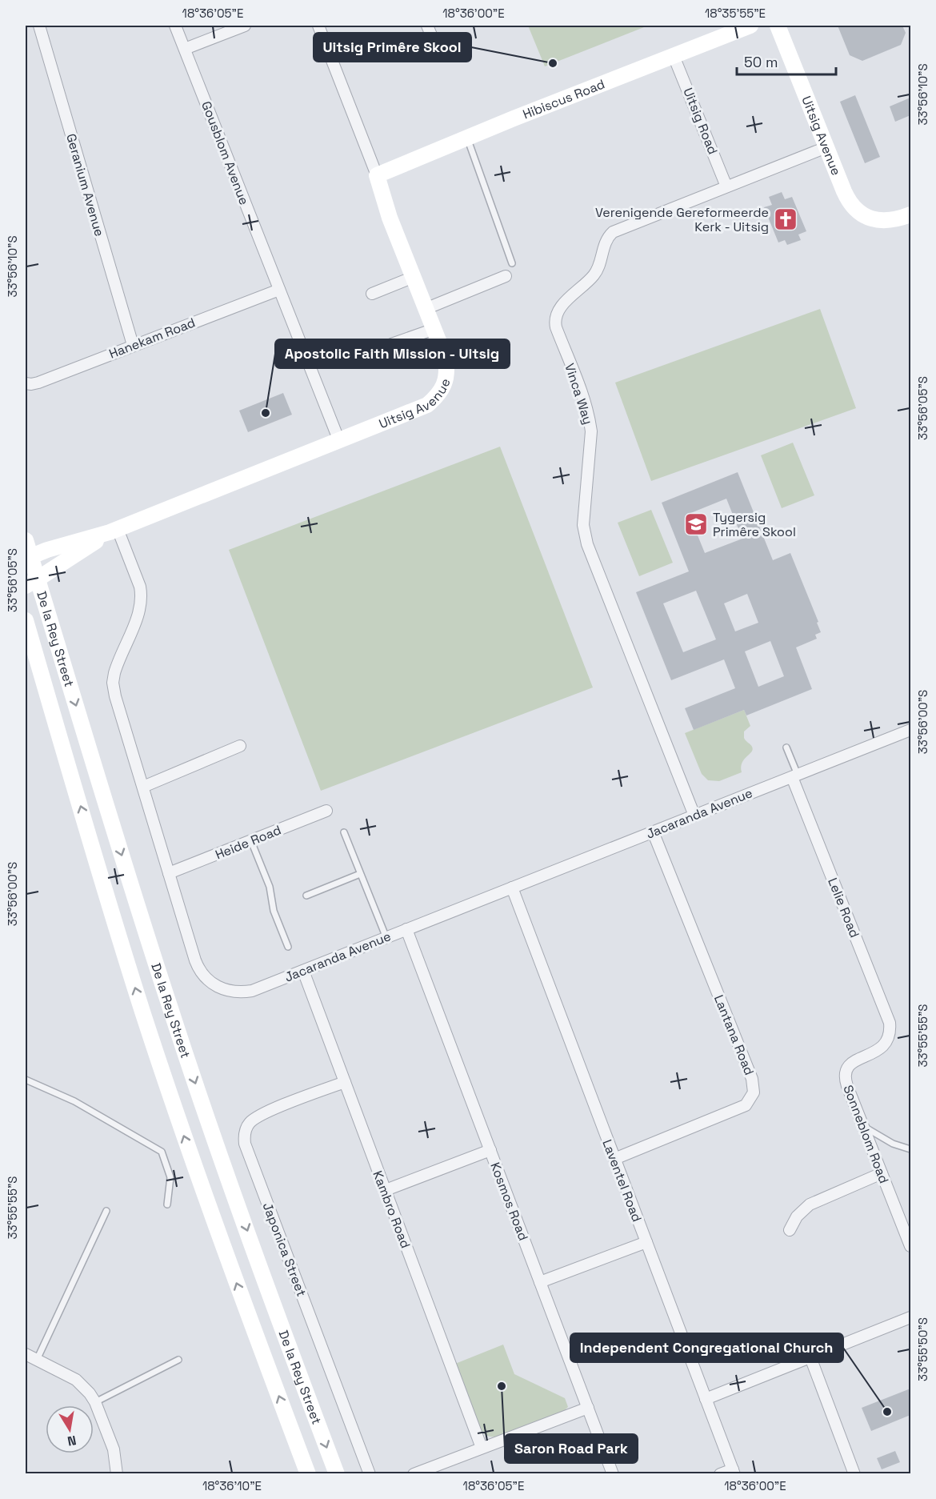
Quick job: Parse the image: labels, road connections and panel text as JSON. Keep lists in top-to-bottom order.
{
  "streets": {
    "main road": ["Hibiscus Road", "Uitsig Avenue", "De la Rey Street"],
    "street": [
      "Uitsig Road",
      "Gousblom Avenue",
      "Geranium Avenue",
      "Hanekam Road",
      "Vinca Way",
      "Jacaranda Avenue",
      "Heide Road",
      "Lelie Road",
      "Lantana Road",
      "Sonneblom Road",
      "Laventel Road",
      "Kosmos Road",
      "Kambro Road",
      "Japonica Street"
    ]
  },
  "crossings": [
    ["Hibiscus Road", "Uitsig Road"],
    ["Hibiscus Road", "Uitsig Avenue"],
    ["Uitsig Road", "Vinca Way"],
    ["Uitsig Avenue", "Gousblom Avenue"],
    ["Uitsig Avenue", "Vinca Way"],
    ["Uitsig Avenue", "De la Rey Street"],
    ["Uitsig Avenue", "Jacaranda Avenue"],
    ["Gousblom Avenue", "Hanekam Road"],
    ["Geranium Avenue", "Hanekam Road"],
    ["Vinca Way", "Jacaranda Avenue"],
    ["Jacaranda Avenue", "Heide Road"],
    ["Jacaranda Avenue", "Lelie Road"],
    ["Jacaranda Avenue", "Lantana Road"],
    ["Jacaranda Avenue", "Laventel Road"],
    ["Jacaranda Avenue", "Kosmos Road"],
    ["Jacaranda Avenue", "Kambro Road"],
    ["Lelie Road", "Sonneblom Road"],
    ["Lantana Road", "Laventel Road"],
    ["Kambro Road", "Japonica Street"]
  ],
  "places": {
    "other": [
      "Uitsig Primêre Skool",
      "Apostolic Faith Mission - Uitsig",
      "Saron Road Park",
      "Independent Congregational Church"
    ],
    "church": ["Verenigende Gereformeerde Kerk - Uitsig"],
    "school or university": ["Tygersig Primêre Skool"]
  },
  "scale_bar": "50 m",
  "north": "bottom",
  "coordinates": [
    "18°36'05\"E",
    "18°36'00\"E",
    "18°35'55\"E",
    "33°56'10\"S",
    "33°56'05\"S",
    "33°56'00\"S",
    "33°55'55\"S",
    "33°55'50\"S",
    "18°36'10\"E"
  ]
}
